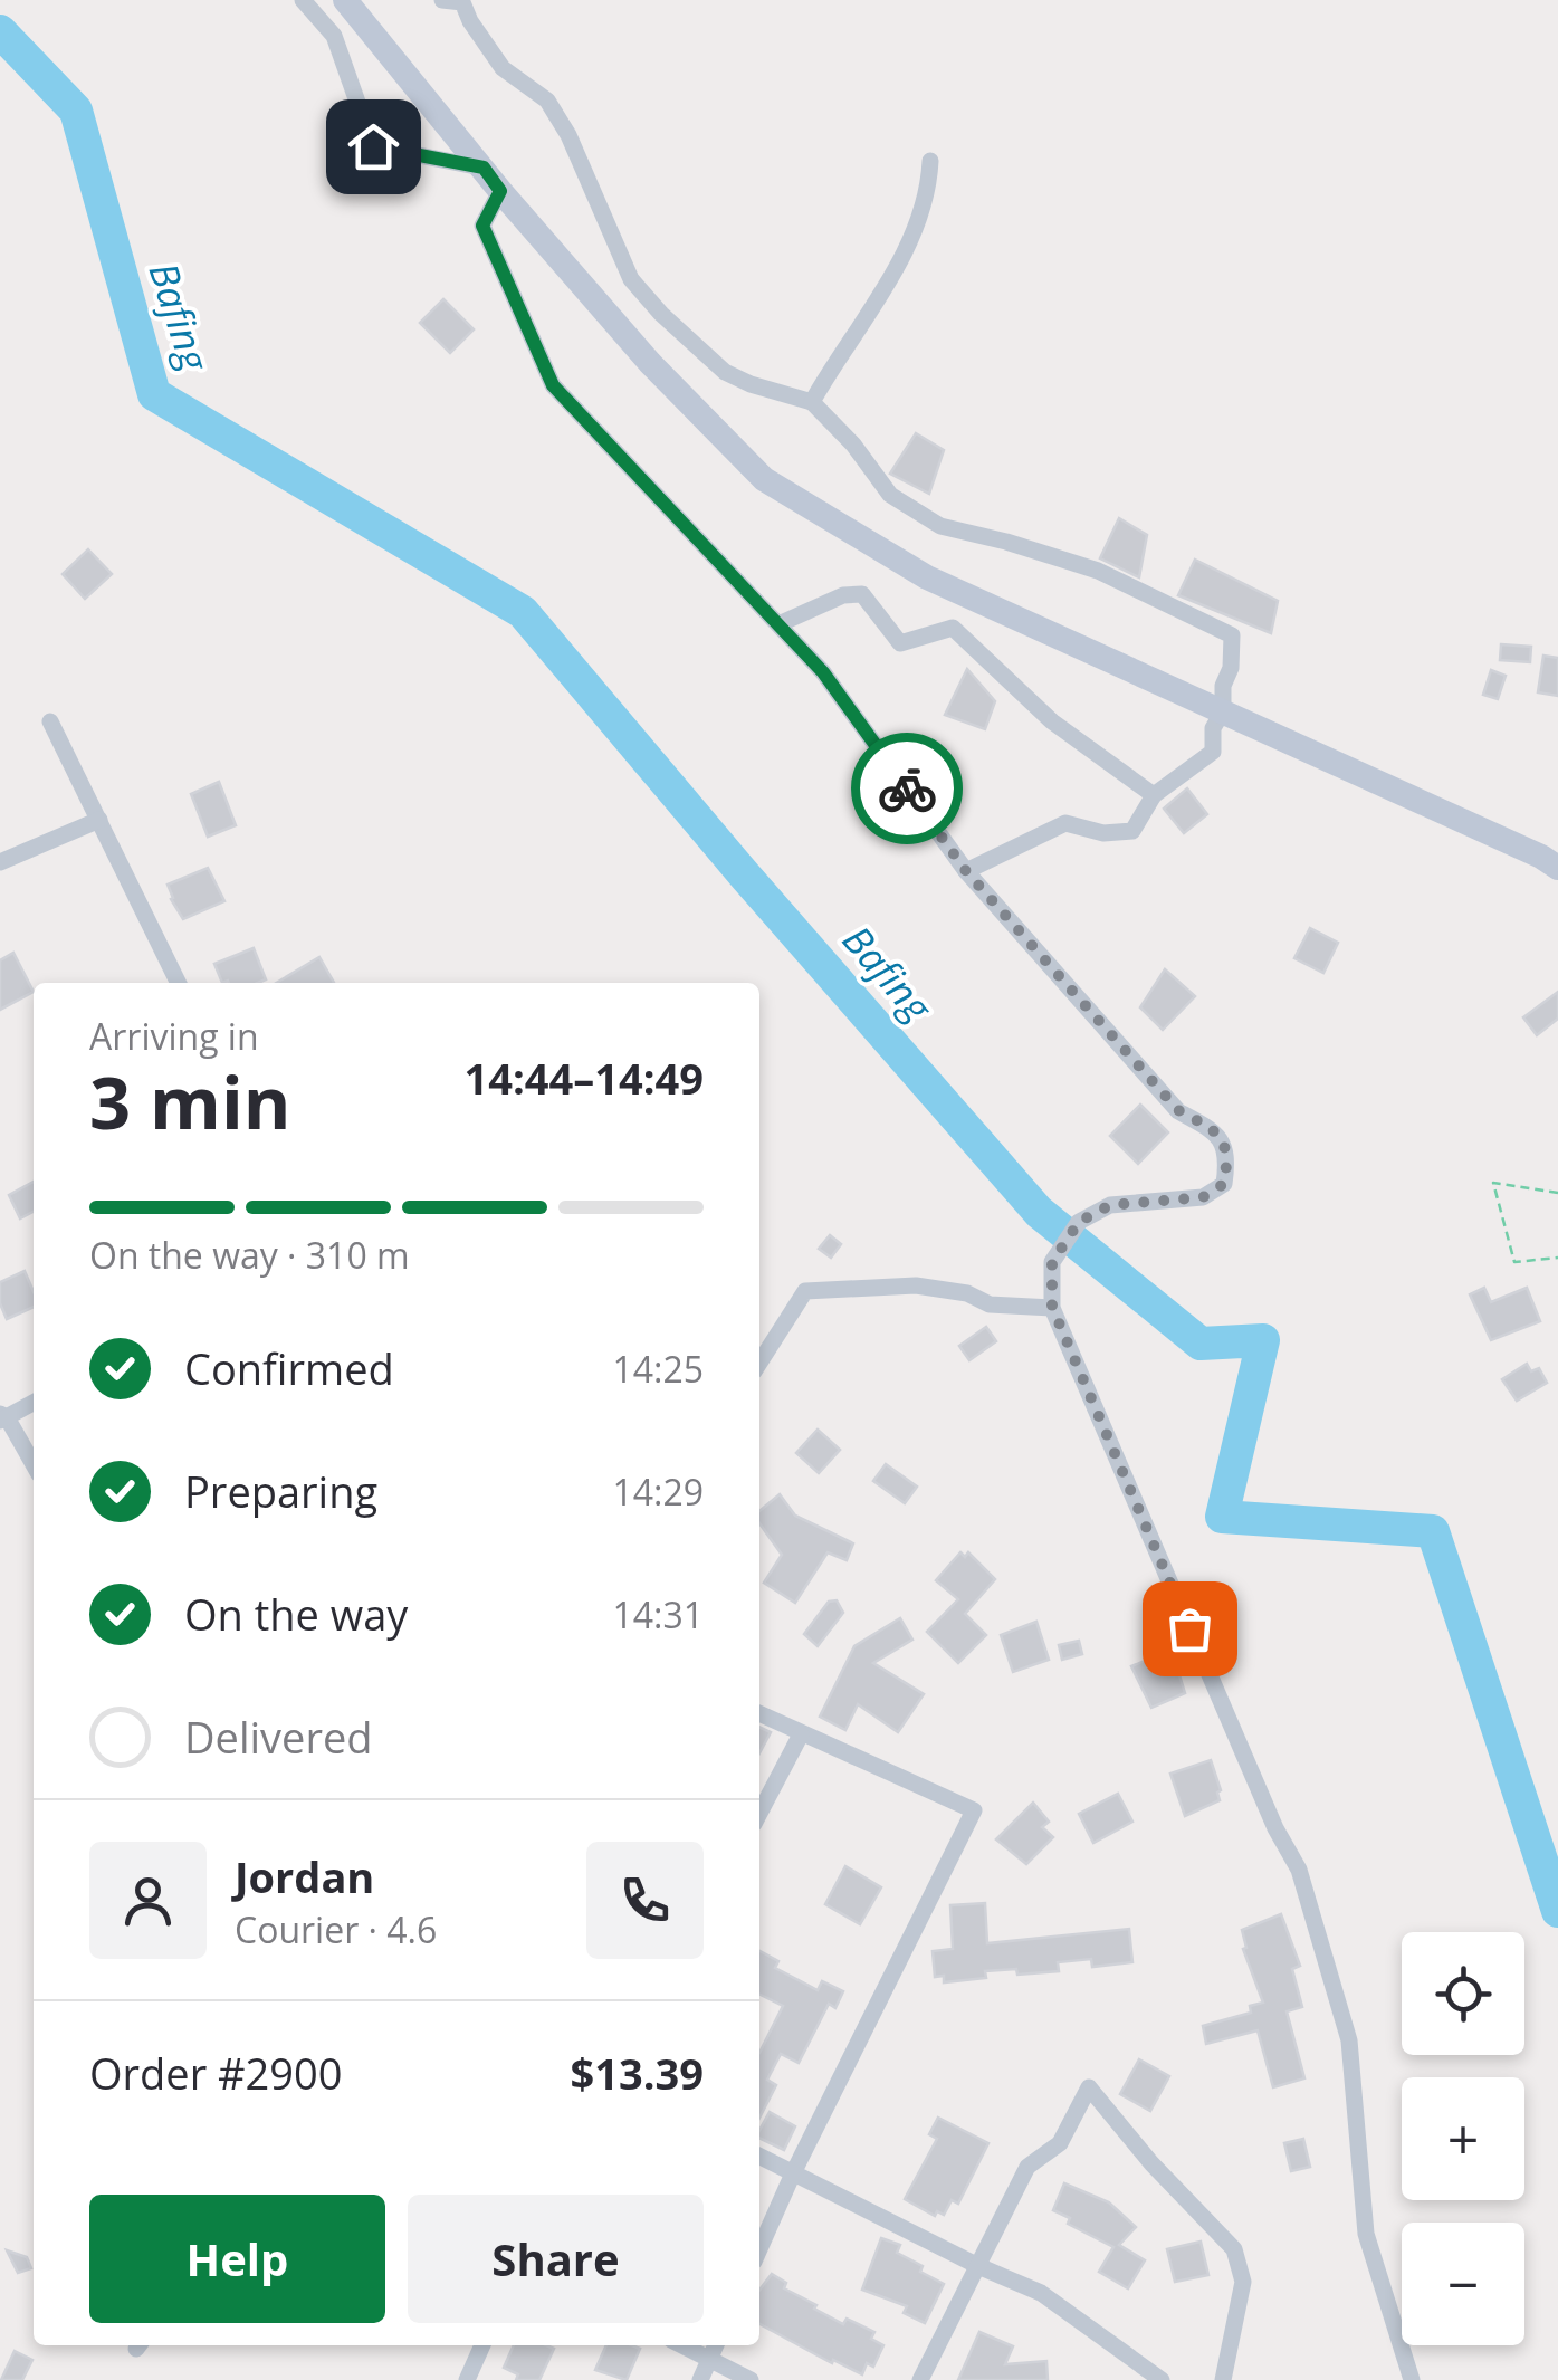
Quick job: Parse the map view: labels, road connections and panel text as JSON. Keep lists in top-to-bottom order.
{
  "water": ["Bafing"],
  "page": {
    "heading": ["3 min", "Arriving in", "14:44–14:49"],
    "panel": [
      "Jordan",
      "Courier · 4.6",
      "Order #2900",
      "$13.39"
    ],
    "bar": "On the way · 310 m",
    "list": [
      ["Confirmed", "14:25"],
      ["Preparing", "14:29"],
      ["On the way", "14:31"],
      "Delivered"
    ],
    "map_buttons": ["+", "−"],
    "buttons": ["Help", "Share"]
  }
}
